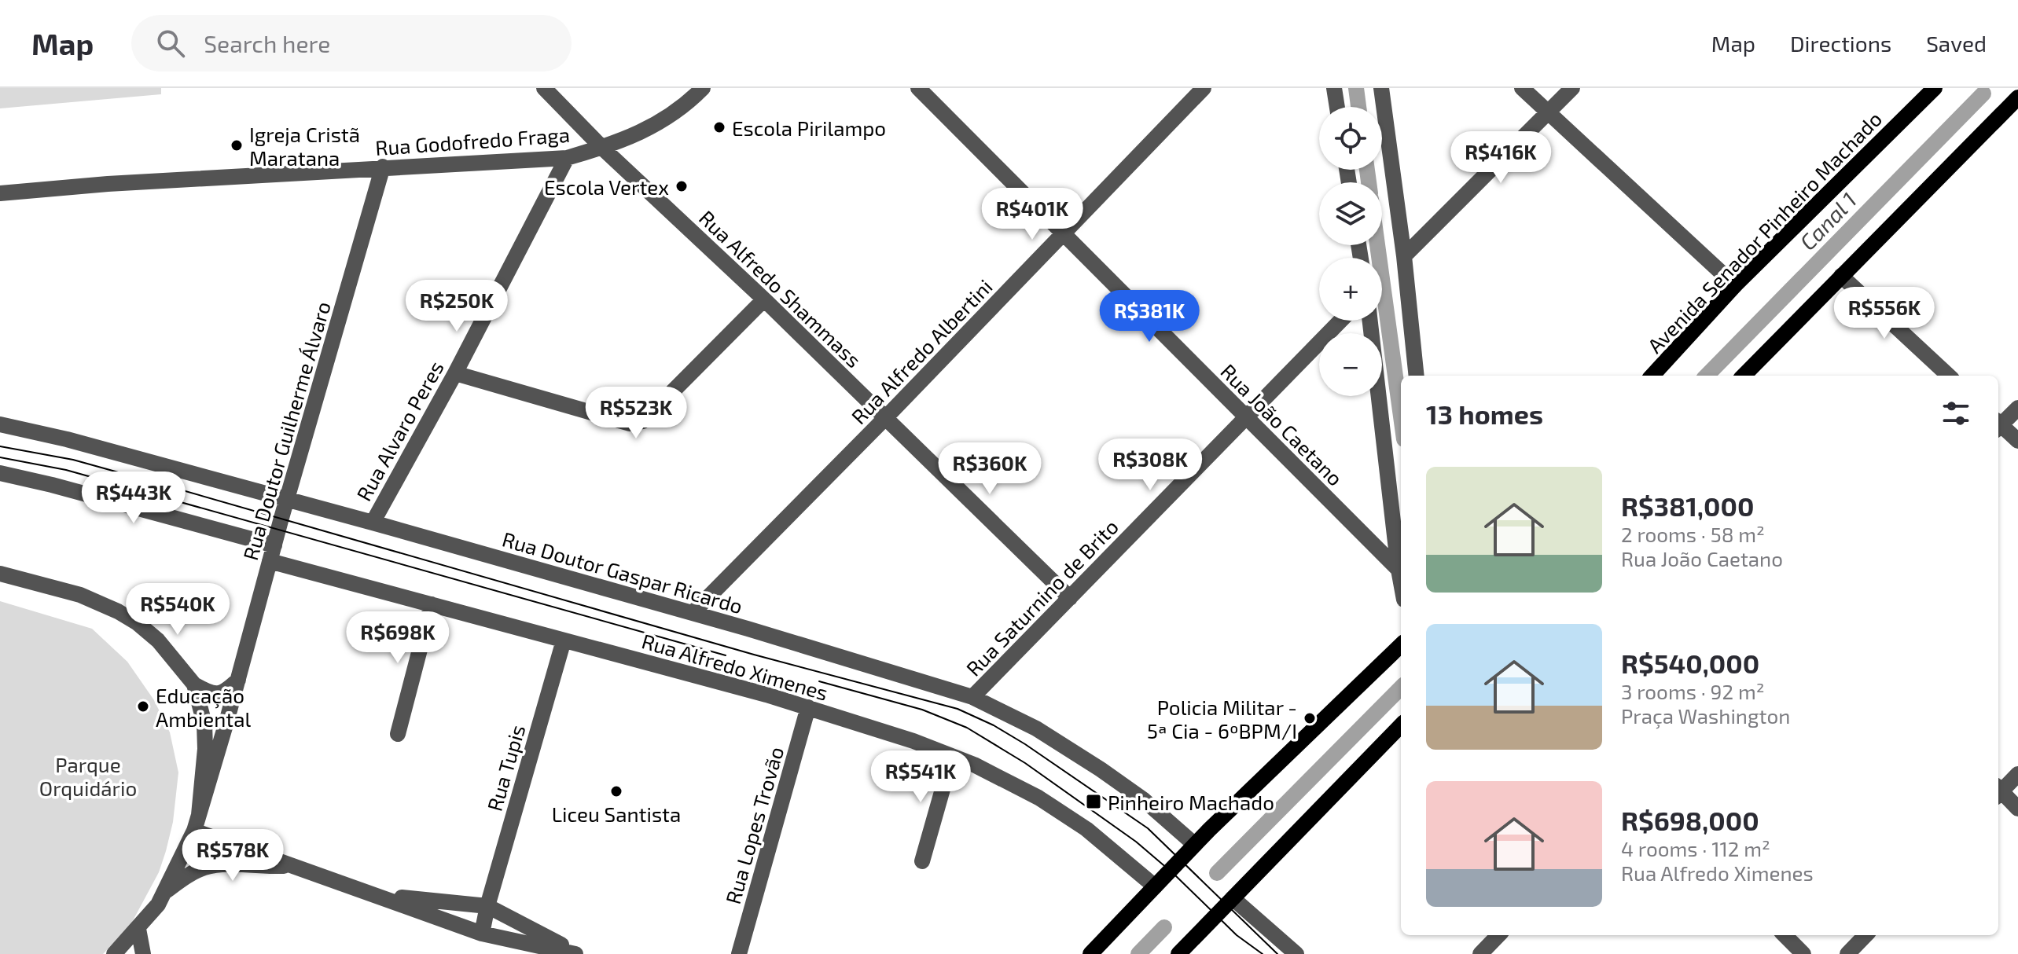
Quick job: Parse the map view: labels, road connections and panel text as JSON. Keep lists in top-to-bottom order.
{
  "streets": {
    "main road": ["Avenida Senador Pinheiro Machado"],
    "street": [
      "Rua Godofredo Fraga",
      "Rua Alfredo Shammass",
      "Rua Alfredo Albertini",
      "Rua João Caetano",
      "Rua Doutor Guilherme Álvaro",
      "Rua Alvaro Peres",
      "Rua Doutor Gaspar Ricardo",
      "Rua Saturnino de Brito",
      "Rua Alfredo Ximenes",
      "Rua Tupis",
      "Rua Lopes Trovão"
    ]
  },
  "crossings": [
    ["Rua Godofredo Fraga", "Rua Alfredo Shammass"],
    ["Rua Godofredo Fraga", "Rua Doutor Guilherme Álvaro"],
    ["Rua Godofredo Fraga", "Rua Alvaro Peres"],
    ["Rua Alfredo Shammass", "Rua Alfredo Albertini"],
    ["Rua Alfredo Shammass", "Rua Saturnino de Brito"],
    ["Rua Alfredo Albertini", "Rua João Caetano"],
    ["Rua Alfredo Albertini", "Rua Doutor Gaspar Ricardo"],
    ["Rua João Caetano", "Rua Saturnino de Brito"],
    ["Rua Doutor Guilherme Álvaro", "Rua Doutor Gaspar Ricardo"],
    ["Rua Doutor Guilherme Álvaro", "Rua Alfredo Ximenes"],
    ["Rua Alvaro Peres", "Rua Doutor Gaspar Ricardo"],
    ["Rua Doutor Gaspar Ricardo", "Rua Saturnino de Brito"],
    ["Rua Alfredo Ximenes", "Rua Tupis"],
    ["Rua Alfredo Ximenes", "Rua Lopes Trovão"]
  ],
  "water": ["Canal 1"],
  "parks": ["Parque Orquidário"],
  "places": {
    "other": [
      "Escola Pirilampo",
      "Igreja Cristã Maratana",
      "Escola Vertex",
      "Educação Ambiental",
      "Policia Militar - 5ª Cia - 6ºBPM/I",
      "Liceu Santista"
    ],
    "transit": ["Pinheiro Machado"]
  },
  "page": {
    "header": "Map",
    "search": "Search here",
    "nav": ["Map", "Directions", "Saved"],
    "map_buttons": ["+", "−"],
    "price": [
      "R$416K",
      "R$401K",
      "R$250K",
      "R$556K",
      "R$381K",
      "R$523K",
      "R$308K",
      "R$360K",
      "R$443K",
      "R$540K",
      "R$698K",
      "R$541K",
      "R$578K"
    ],
    "heading": "13 homes",
    "list": [
      {
        "name": "R$381,000",
        "note": "2 rooms · 58 m² · Rua João Caetano"
      },
      {
        "name": "R$540,000",
        "note": "3 rooms · 92 m² · Praça Washington"
      },
      {
        "name": "R$698,000",
        "note": "4 rooms · 112 m² · Rua Alfredo Ximenes"
      }
    ]
  }
}
